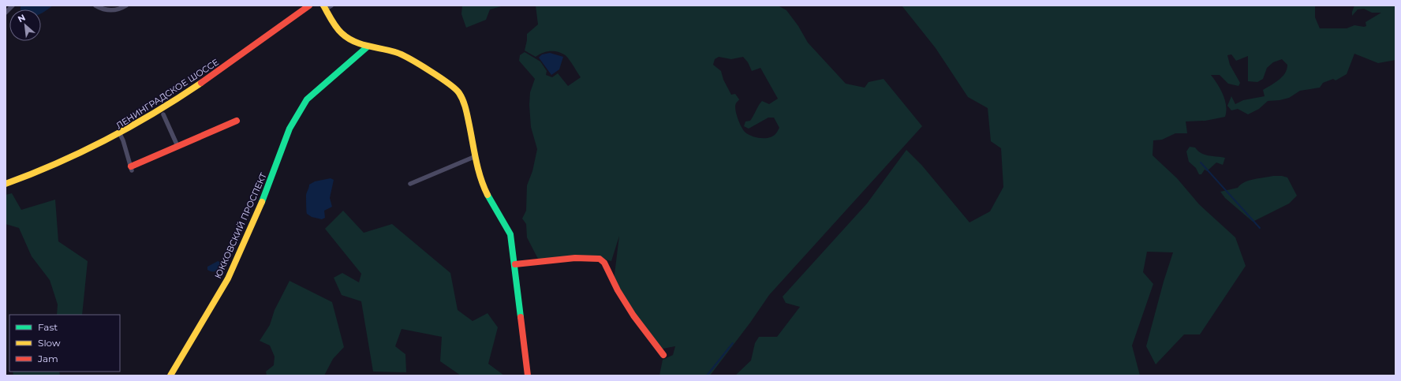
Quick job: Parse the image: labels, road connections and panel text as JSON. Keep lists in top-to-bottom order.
{
  "streets": {
    "street": ["ЛЕНИНГРАДСКОЕ ШОССЕ", "ЮККОВСКИЙ ПРОСПЕКТ"]
  },
  "legend": ["Fast", "Slow", "Jam"],
  "north": "top left"
}
